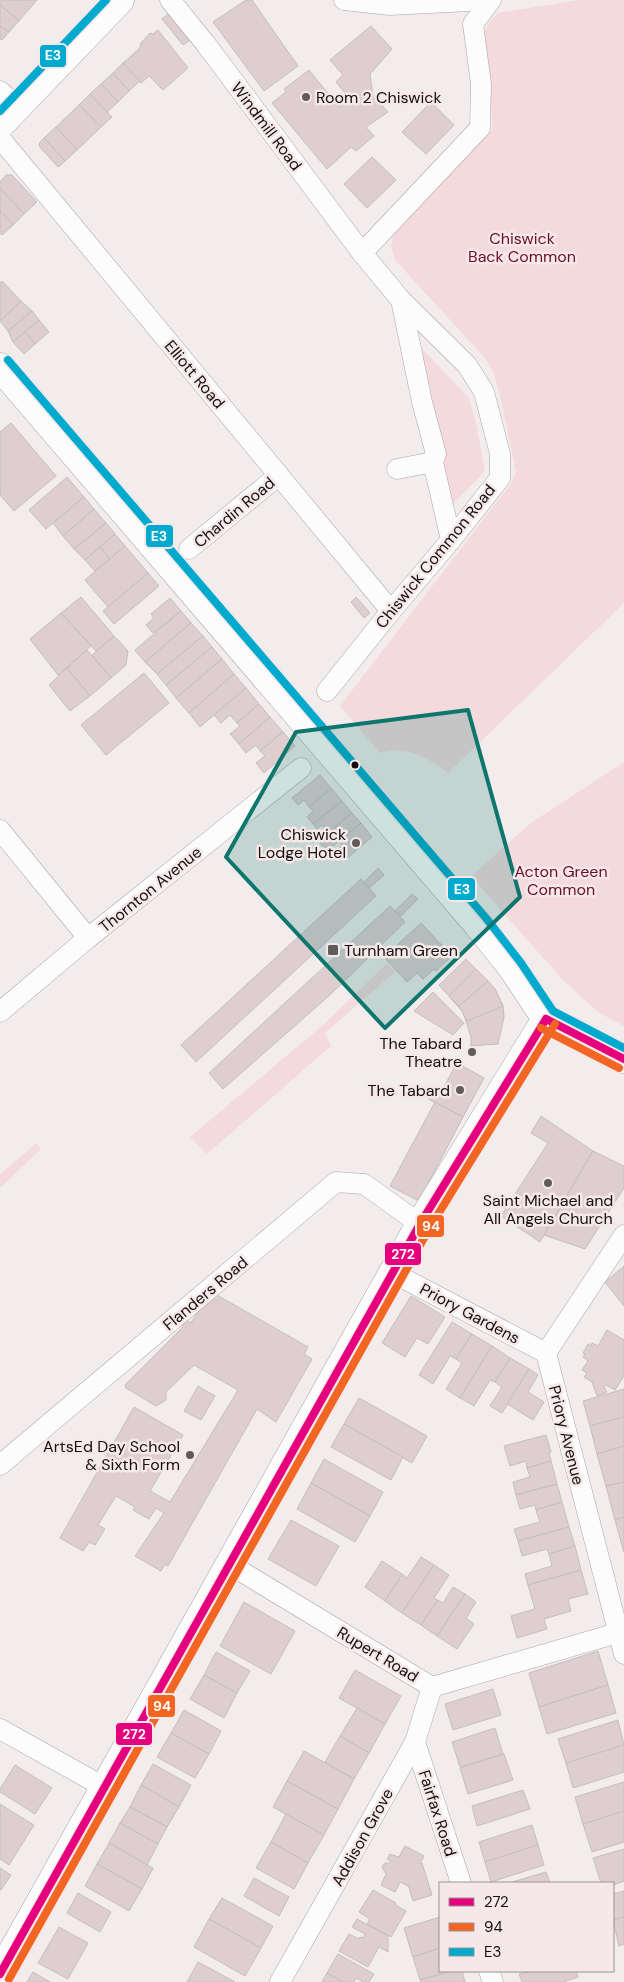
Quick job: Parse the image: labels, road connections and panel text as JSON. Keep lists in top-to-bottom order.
{
  "streets": {
    "street": [
      "Windmill Road",
      "Elliott Road",
      "Chardin Road",
      "Chiswick Common Road",
      "Thornton Avenue",
      "Flanders Road",
      "Priory Gardens",
      "Priory Avenue",
      "Rupert Road",
      "Fairfax Road",
      "Addison Grove"
    ]
  },
  "crossings": [
    ["Windmill Road", "Chiswick Common Road"],
    ["Elliott Road", "Chardin Road"],
    ["Elliott Road", "Chiswick Common Road"],
    ["Priory Gardens", "Priory Avenue"],
    ["Priory Avenue", "Rupert Road"],
    ["Rupert Road", "Addison Grove"],
    ["Fairfax Road", "Addison Grove"]
  ],
  "parks": ["Chiswick Back Common", "Acton Green Common"],
  "places": {
    "other": [
      "Room 2 Chiswick",
      "Chiswick Lodge Hotel",
      "The Tabard Theatre",
      "The Tabard",
      "Saint Michael and All Angels Church",
      "ArtsEd Day School & Sixth Form"
    ],
    "transit": ["Turnham Green"]
  },
  "lines": ["transit line E3", "transit line 272", "transit line 94"],
  "legend": ["272", "94", "E3"]
}
